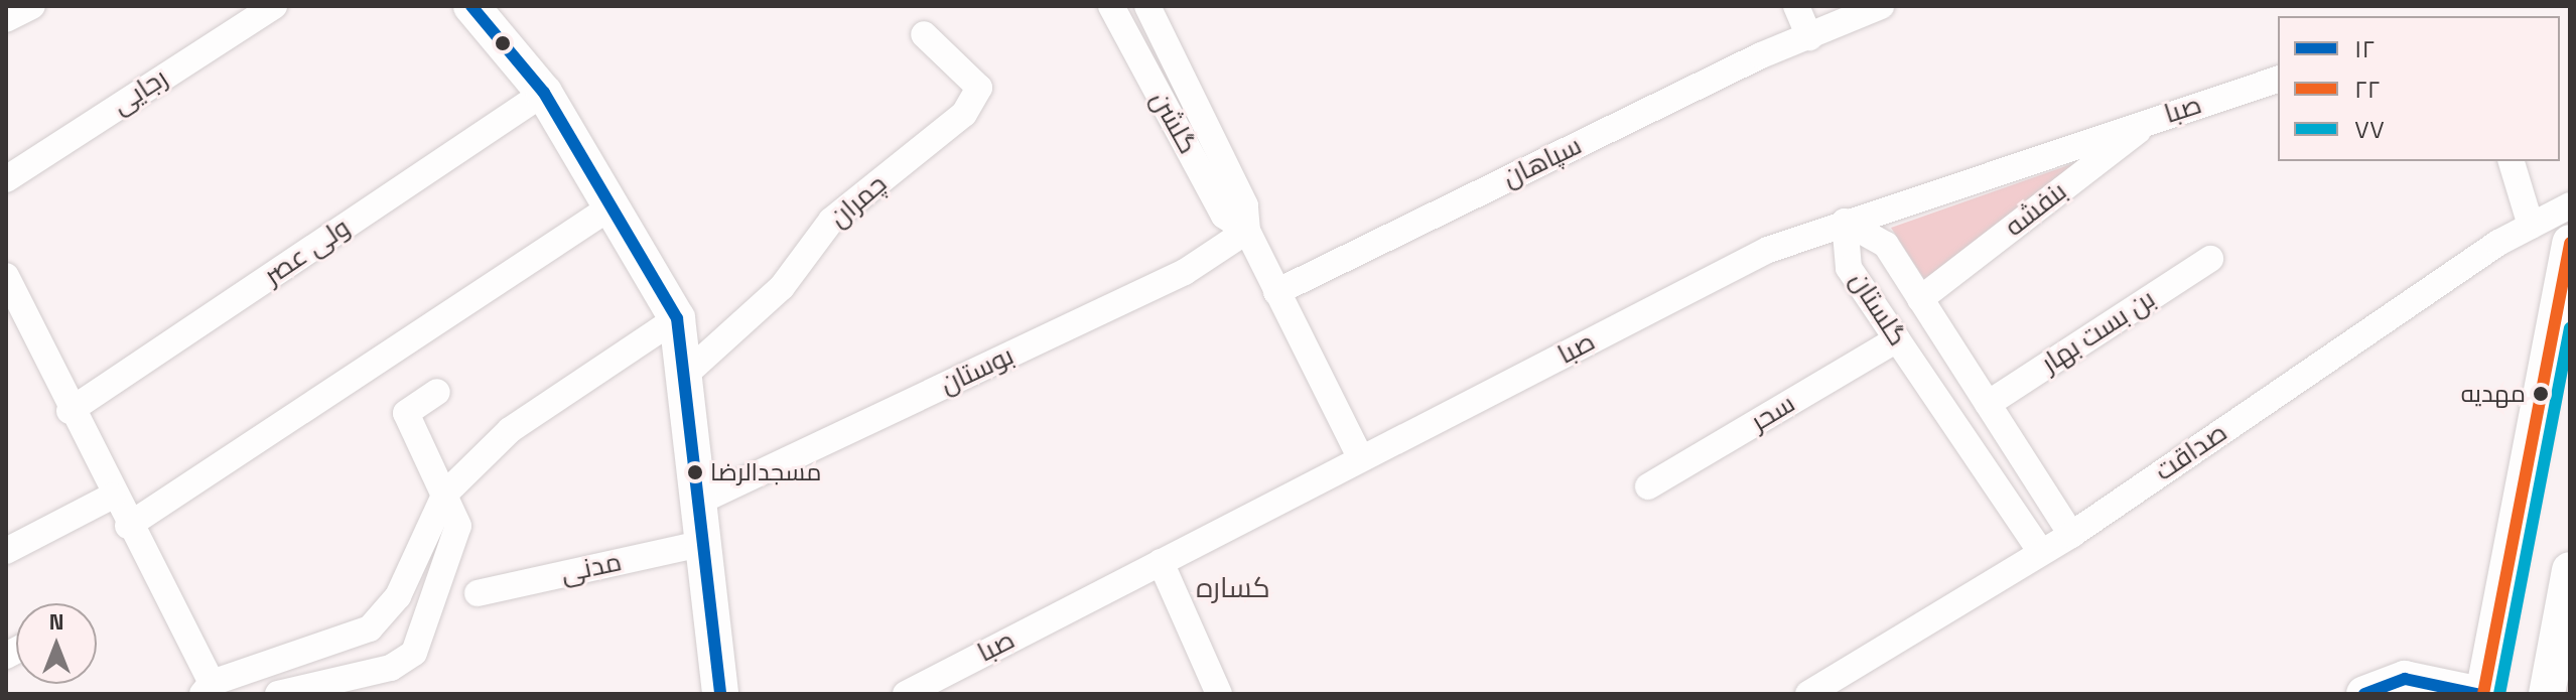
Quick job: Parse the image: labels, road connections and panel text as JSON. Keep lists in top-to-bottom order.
{
  "streets": {
    "street": [
      "رجایی",
      "صبا",
      "گلشن",
      "سپاهان",
      "چمران",
      "بنفشه",
      "ولی عصر",
      "گلستان",
      "بن بست بهار",
      "بوستان",
      "سحر",
      "صداقت",
      "مدنی"
    ]
  },
  "crossings": [
    ["صبا", "گلشن"],
    ["صبا", "بنفشه"],
    ["صبا", "گلستان"],
    ["گلشن", "سپاهان"],
    ["گلشن", "بوستان"],
    ["بنفشه", "گلستان"],
    ["گلستان", "بن بست بهار"],
    ["گلستان", "سحر"],
    ["گلستان", "صداقت"]
  ],
  "districts": ["کساره"],
  "places": ["مهدیه", "مسجدالرضا"],
  "lines": ["transit line ۱۲", "transit line ۲۲", "transit line ۷۷"],
  "legend": ["۱۲", "۲۲", "۷۷"],
  "north": "top"
}
